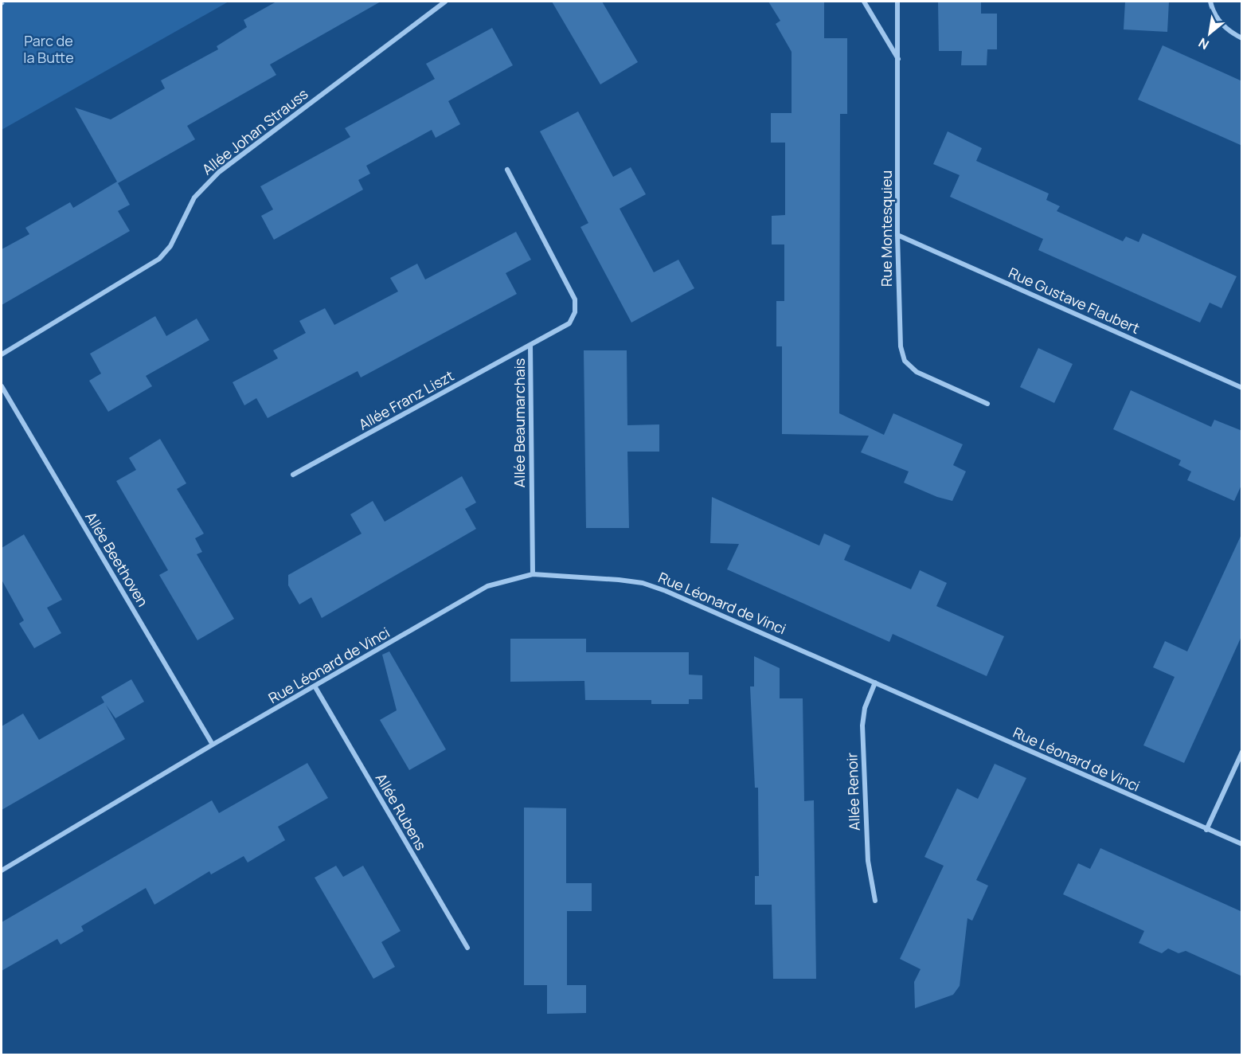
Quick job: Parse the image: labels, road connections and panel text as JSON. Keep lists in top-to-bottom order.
{
  "streets": {
    "street": [
      "Allée Johan Strauss",
      "Rue Montesquieu",
      "Rue Gustave Flaubert",
      "Allée Franz Liszt",
      "Allée Beaumarchais",
      "Allée Beethoven",
      "Rue Léonard de Vinci",
      "Allée Renoir",
      "Allée Rubens"
    ]
  },
  "crossings": [
    ["Rue Montesquieu", "Rue Gustave Flaubert"],
    ["Allée Franz Liszt", "Allée Beaumarchais"],
    ["Allée Beaumarchais", "Rue Léonard de Vinci"],
    ["Allée Beethoven", "Rue Léonard de Vinci"],
    ["Rue Léonard de Vinci", "Allée Renoir"],
    ["Rue Léonard de Vinci", "Allée Rubens"]
  ],
  "parks": ["Parc de la Butte"],
  "north": "bottom left"
}
